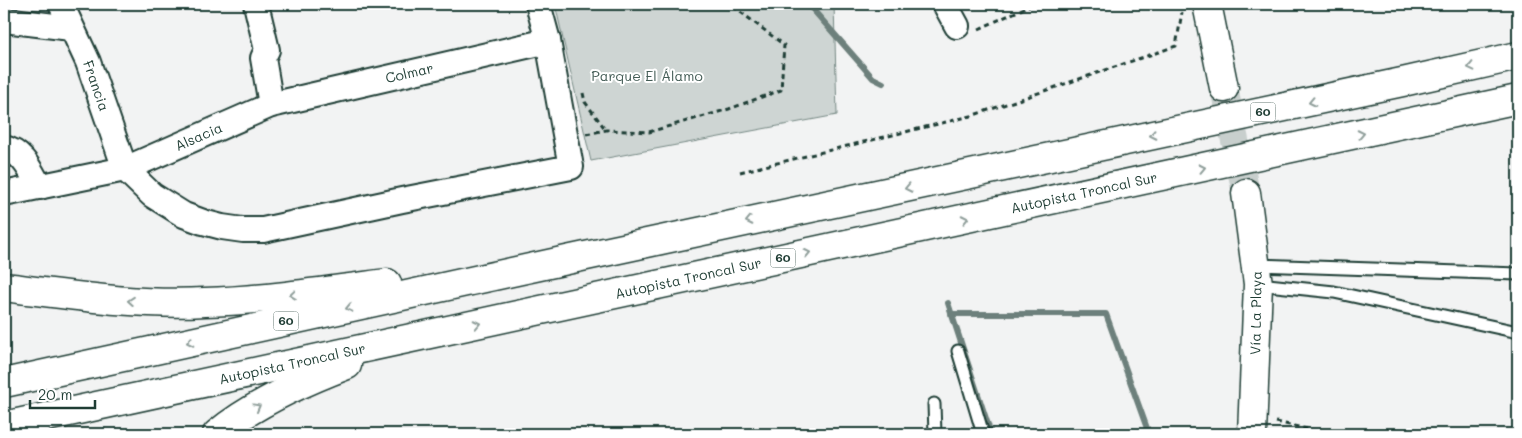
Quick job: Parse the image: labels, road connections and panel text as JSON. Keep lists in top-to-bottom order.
{
  "streets": {
    "main road": ["60", "Autopista Troncal Sur", "Vía La Playa"],
    "street": ["Colmar", "Francia", "Alsacia"]
  },
  "crossings": [
    ["Colmar", "Alsacia"],
    ["Francia", "Alsacia"]
  ],
  "parks": ["Parque El Álamo"],
  "scale_bar": "20 m"
}
